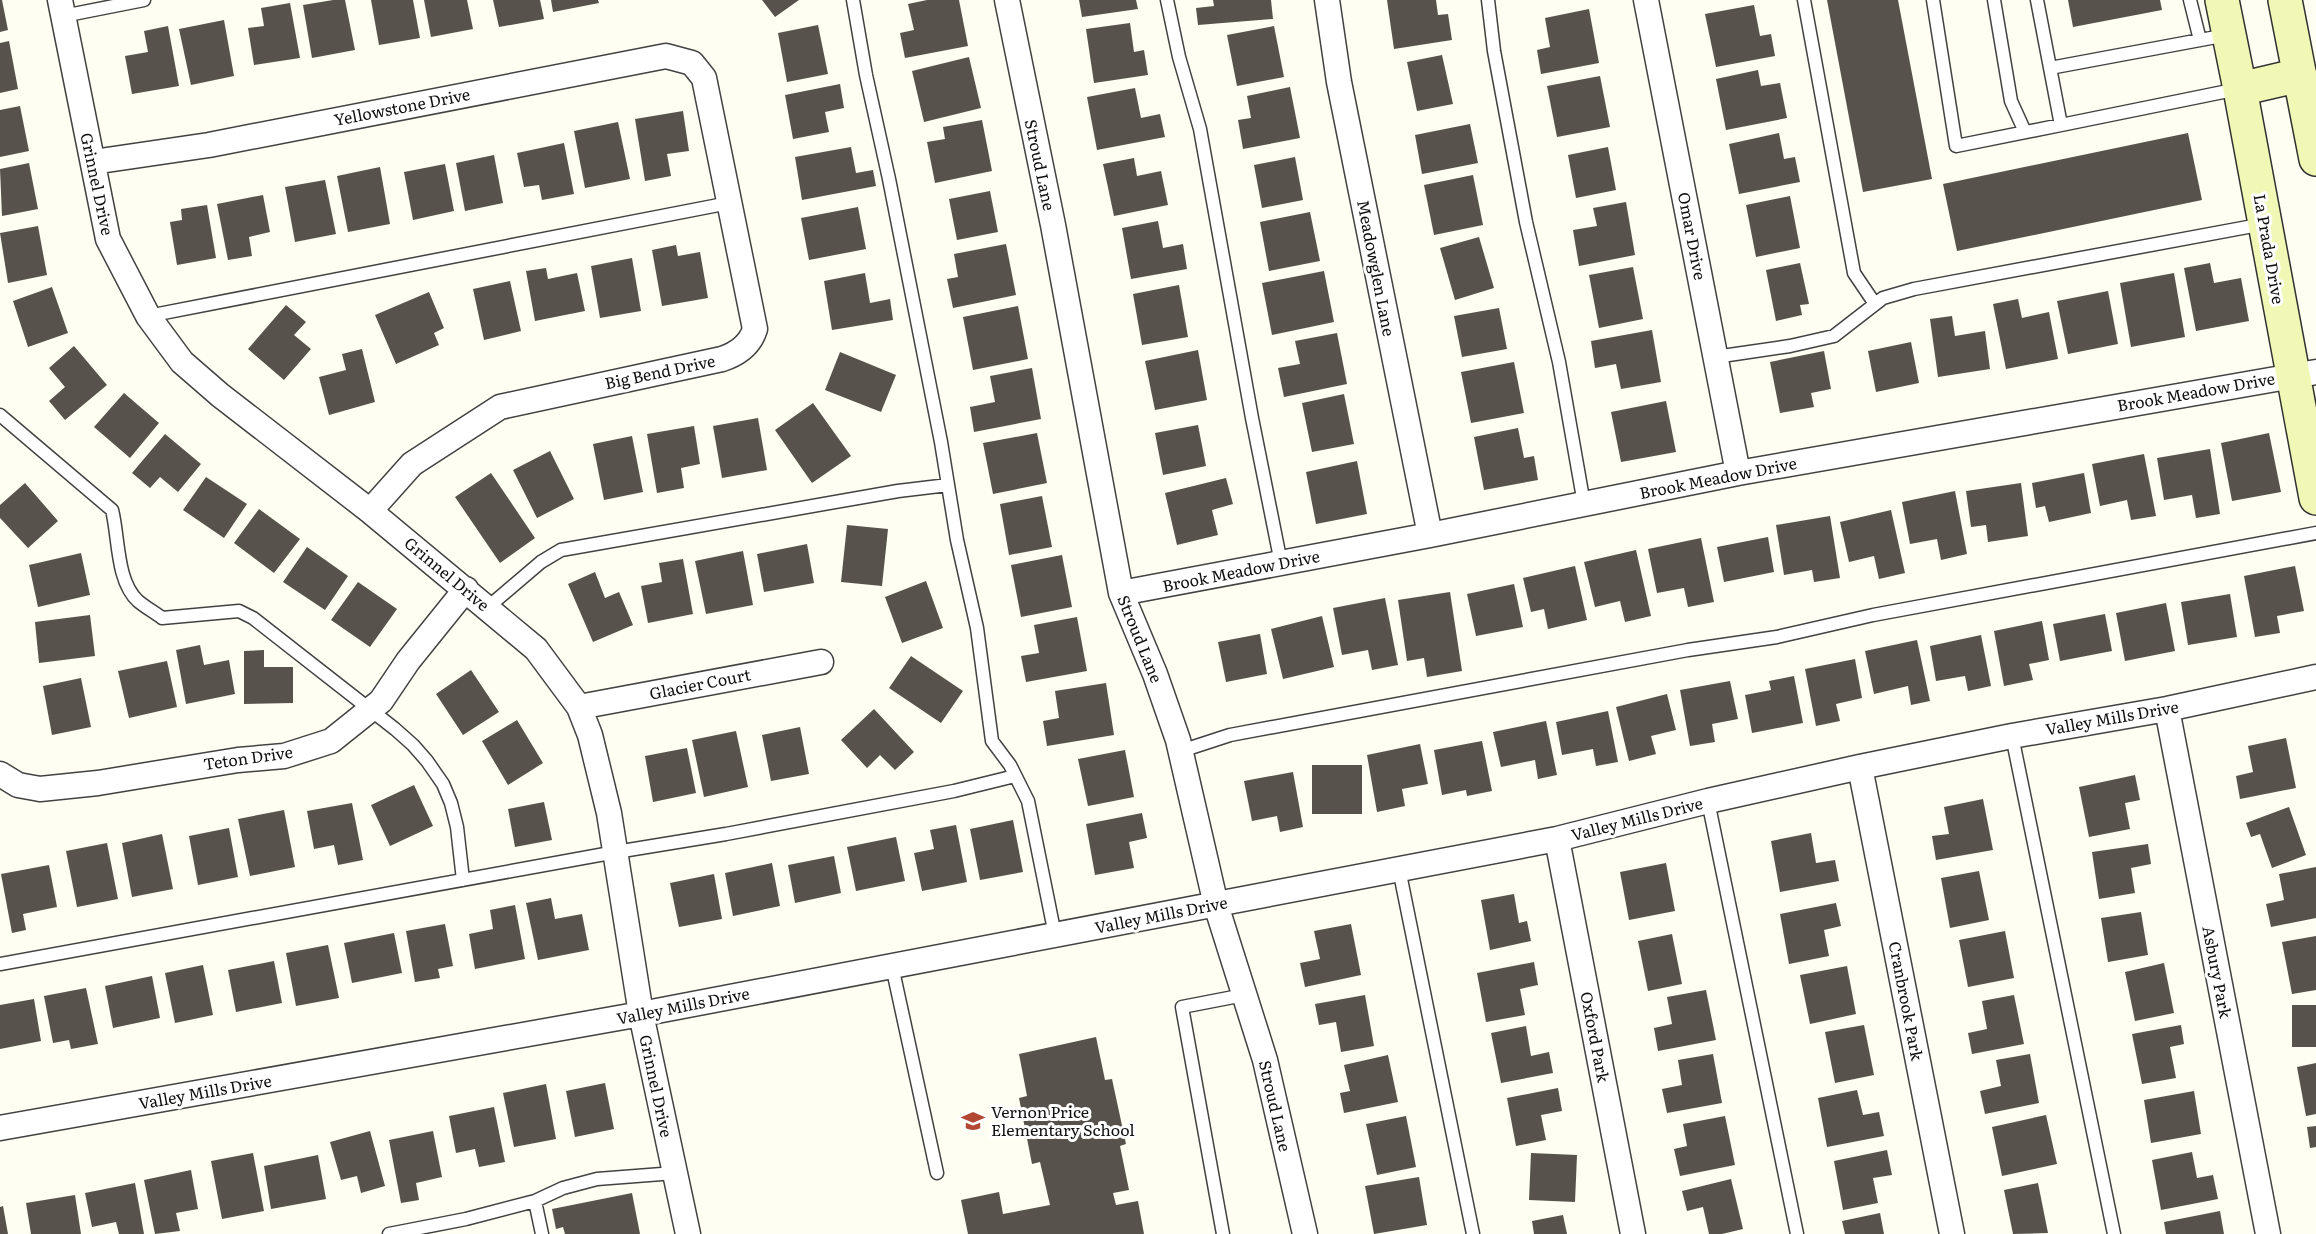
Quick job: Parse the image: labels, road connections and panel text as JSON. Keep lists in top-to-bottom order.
{
  "streets": {
    "main road": ["La Prada Drive"],
    "street": [
      "Yellowstone Drive",
      "Stroud Lane",
      "Grinnel Drive",
      "Omar Drive",
      "Meadowglen Lane",
      "Big Bend Drive",
      "Brook Meadow Drive",
      "Glacier Court",
      "Valley Mills Drive",
      "Teton Drive",
      "Asbury Park",
      "Cranbrook Park",
      "Oxford Park"
    ]
  },
  "crossings": [
    ["Yellowstone Drive", "Grinnel Drive"],
    ["Yellowstone Drive", "Big Bend Drive"],
    ["Stroud Lane", "Brook Meadow Drive"],
    ["Stroud Lane", "Valley Mills Drive"],
    ["Grinnel Drive", "Big Bend Drive"],
    ["Grinnel Drive", "Glacier Court"],
    ["Grinnel Drive", "Valley Mills Drive"],
    ["Grinnel Drive", "Teton Drive"],
    ["Omar Drive", "Brook Meadow Drive"],
    ["La Prada Drive", "Brook Meadow Drive"],
    ["Meadowglen Lane", "Brook Meadow Drive"],
    ["Valley Mills Drive", "Asbury Park"],
    ["Valley Mills Drive", "Cranbrook Park"],
    ["Valley Mills Drive", "Oxford Park"]
  ],
  "places": {
    "school or university": ["Vernon Price Elementary School"]
  }
}
